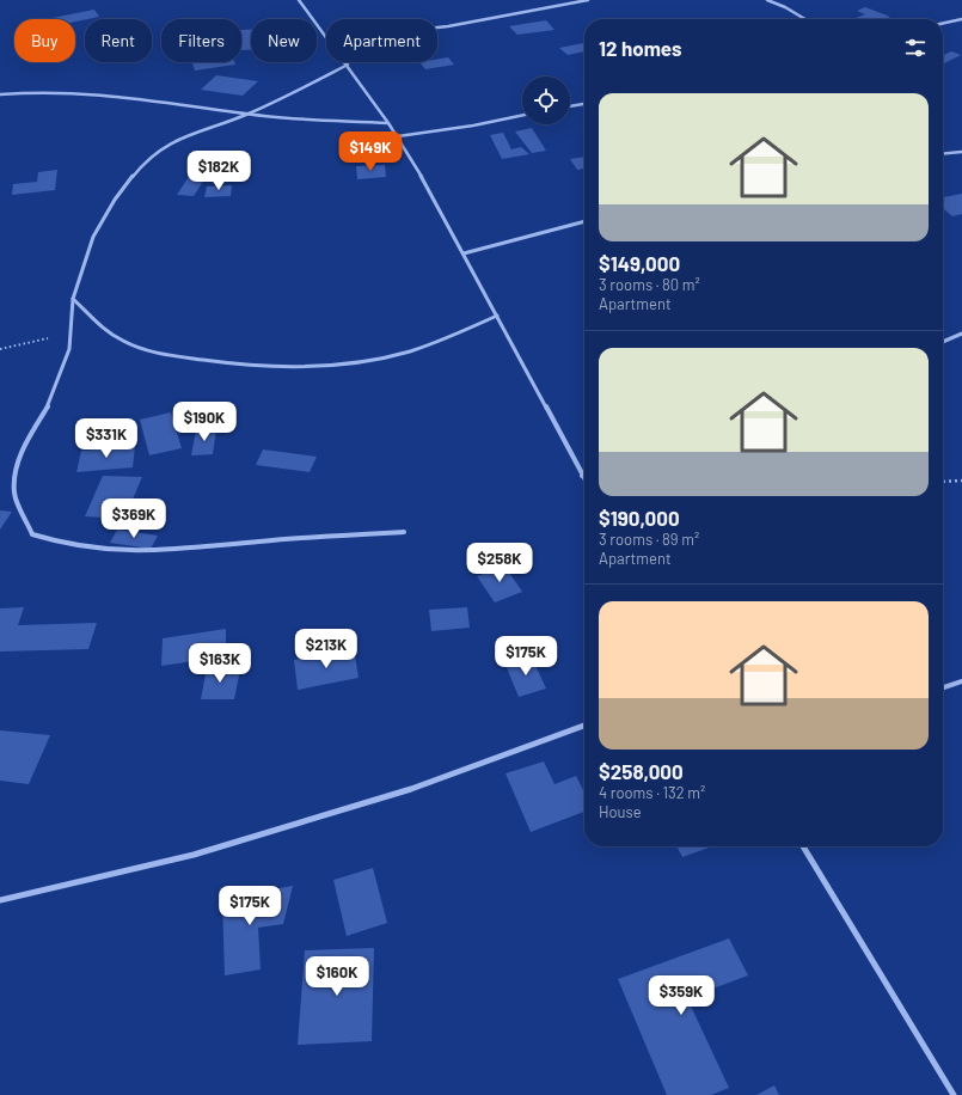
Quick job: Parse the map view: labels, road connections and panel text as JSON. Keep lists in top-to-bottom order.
{
  "page": {
    "chip": [
      "Buy",
      "Rent",
      "Filters",
      "New",
      "Apartment"
    ],
    "heading": "12 homes",
    "list": [
      {
        "name": "$149,000",
        "note": "3 rooms · 80 m² · Apartment"
      },
      {
        "name": "$190,000",
        "note": "3 rooms · 89 m² · Apartment"
      },
      {
        "name": "$258,000",
        "note": "4 rooms · 132 m² · House"
      }
    ],
    "price": [
      "$149K",
      "$182K",
      "$190K",
      "$331K",
      "$369K",
      "$258K",
      "$213K",
      "$175K",
      "$163K",
      "$175K",
      "$160K",
      "$359K"
    ]
  }
}
